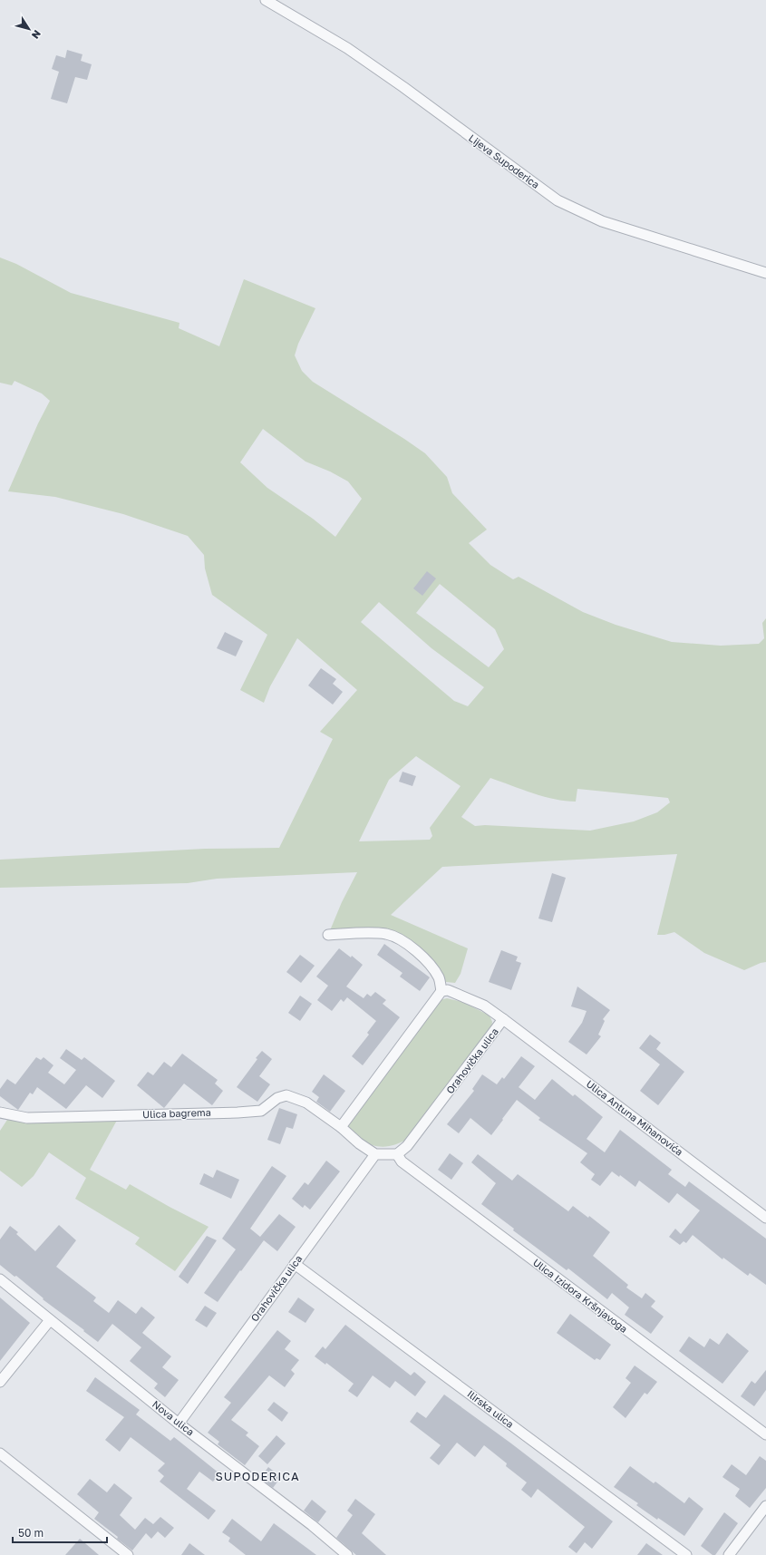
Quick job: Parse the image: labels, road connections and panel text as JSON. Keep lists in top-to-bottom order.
{
  "streets": {
    "street": [
      "Lijeva Supoderica",
      "Orahovička ulica",
      "Ulica bagrema",
      "Ulica Antuna Mihanovića",
      "Ulica Izidora Kršnjavoga",
      "Ilirska ulica",
      "Nova ulica"
    ]
  },
  "crossings": [
    ["Orahovička ulica", "Ulica Antuna Mihanovića"],
    ["Orahovička ulica", "Ulica Izidora Kršnjavoga"],
    ["Orahovička ulica", "Ilirska ulica"],
    ["Orahovička ulica", "Nova ulica"]
  ],
  "districts": ["SUPODERICA"],
  "scale_bar": "50 m",
  "north": "bottom right"
}
